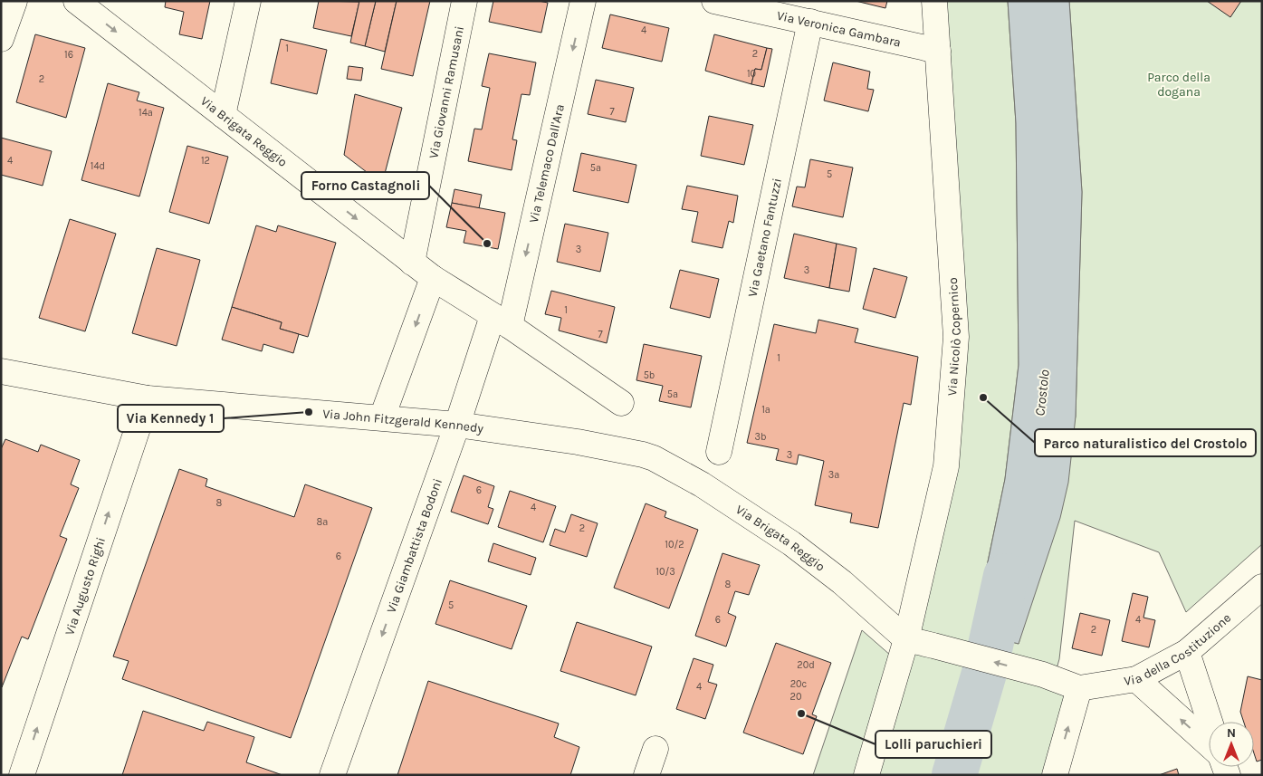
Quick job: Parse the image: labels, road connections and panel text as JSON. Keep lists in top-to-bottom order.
{
  "streets": {
    "street": [
      "Via Veronica Gambara",
      "Via Giovanni Ramusani",
      "Via Brigata Reggio",
      "Via Telemaco Dall'Ara",
      "Via Gaetano Fantuzzi",
      "Via Nicolò Copernico",
      "Via John Fitzgerald Kennedy",
      "Via Giambattista Bodoni",
      "Via Augusto Righi",
      "Via della Costituzione"
    ]
  },
  "crossings": [
    ["Via Veronica Gambara", "Via Gaetano Fantuzzi"],
    ["Via Veronica Gambara", "Via Nicolò Copernico"],
    ["Via Giovanni Ramusani", "Via Brigata Reggio"],
    ["Via Brigata Reggio", "Via Telemaco Dall'Ara"],
    ["Via Brigata Reggio", "Via Nicolò Copernico"],
    ["Via Brigata Reggio", "Via John Fitzgerald Kennedy"],
    ["Via Brigata Reggio", "Via Giambattista Bodoni"],
    ["Via Brigata Reggio", "Via della Costituzione"],
    ["Via Telemaco Dall'Ara", "Via Giambattista Bodoni"],
    ["Via Nicolò Copernico", "Via della Costituzione"],
    ["Via John Fitzgerald Kennedy", "Via Giambattista Bodoni"],
    ["Via John Fitzgerald Kennedy", "Via Augusto Righi"]
  ],
  "one_way": [
    "Via Brigata Reggio",
    "Via Telemaco Dall'Ara",
    "Via Giambattista Bodoni",
    "Via Augusto Righi",
    "Via della Costituzione"
  ],
  "water": ["Crostolo"],
  "parks": ["Parco della dogana"],
  "places": [
    "Forno Castagnoli",
    "Parco naturalistico del Crostolo",
    "Via Kennedy 1",
    "Lolli paruchieri"
  ],
  "house_numbers": [
    "4",
    "1",
    "2",
    "16",
    "10",
    "2",
    "7",
    "14a",
    "4",
    "12",
    "14d",
    "5a",
    "5",
    "3",
    "3",
    "1",
    "7",
    "1",
    "5b",
    "5a",
    "1a",
    "3b",
    "3",
    "3a",
    "6",
    "8",
    "4",
    "8a",
    "2",
    "10/2",
    "6",
    "10/3",
    "8",
    "5",
    "6",
    "4",
    "2",
    "20d",
    "20c",
    "4",
    "20"
  ],
  "north": "top"
}
